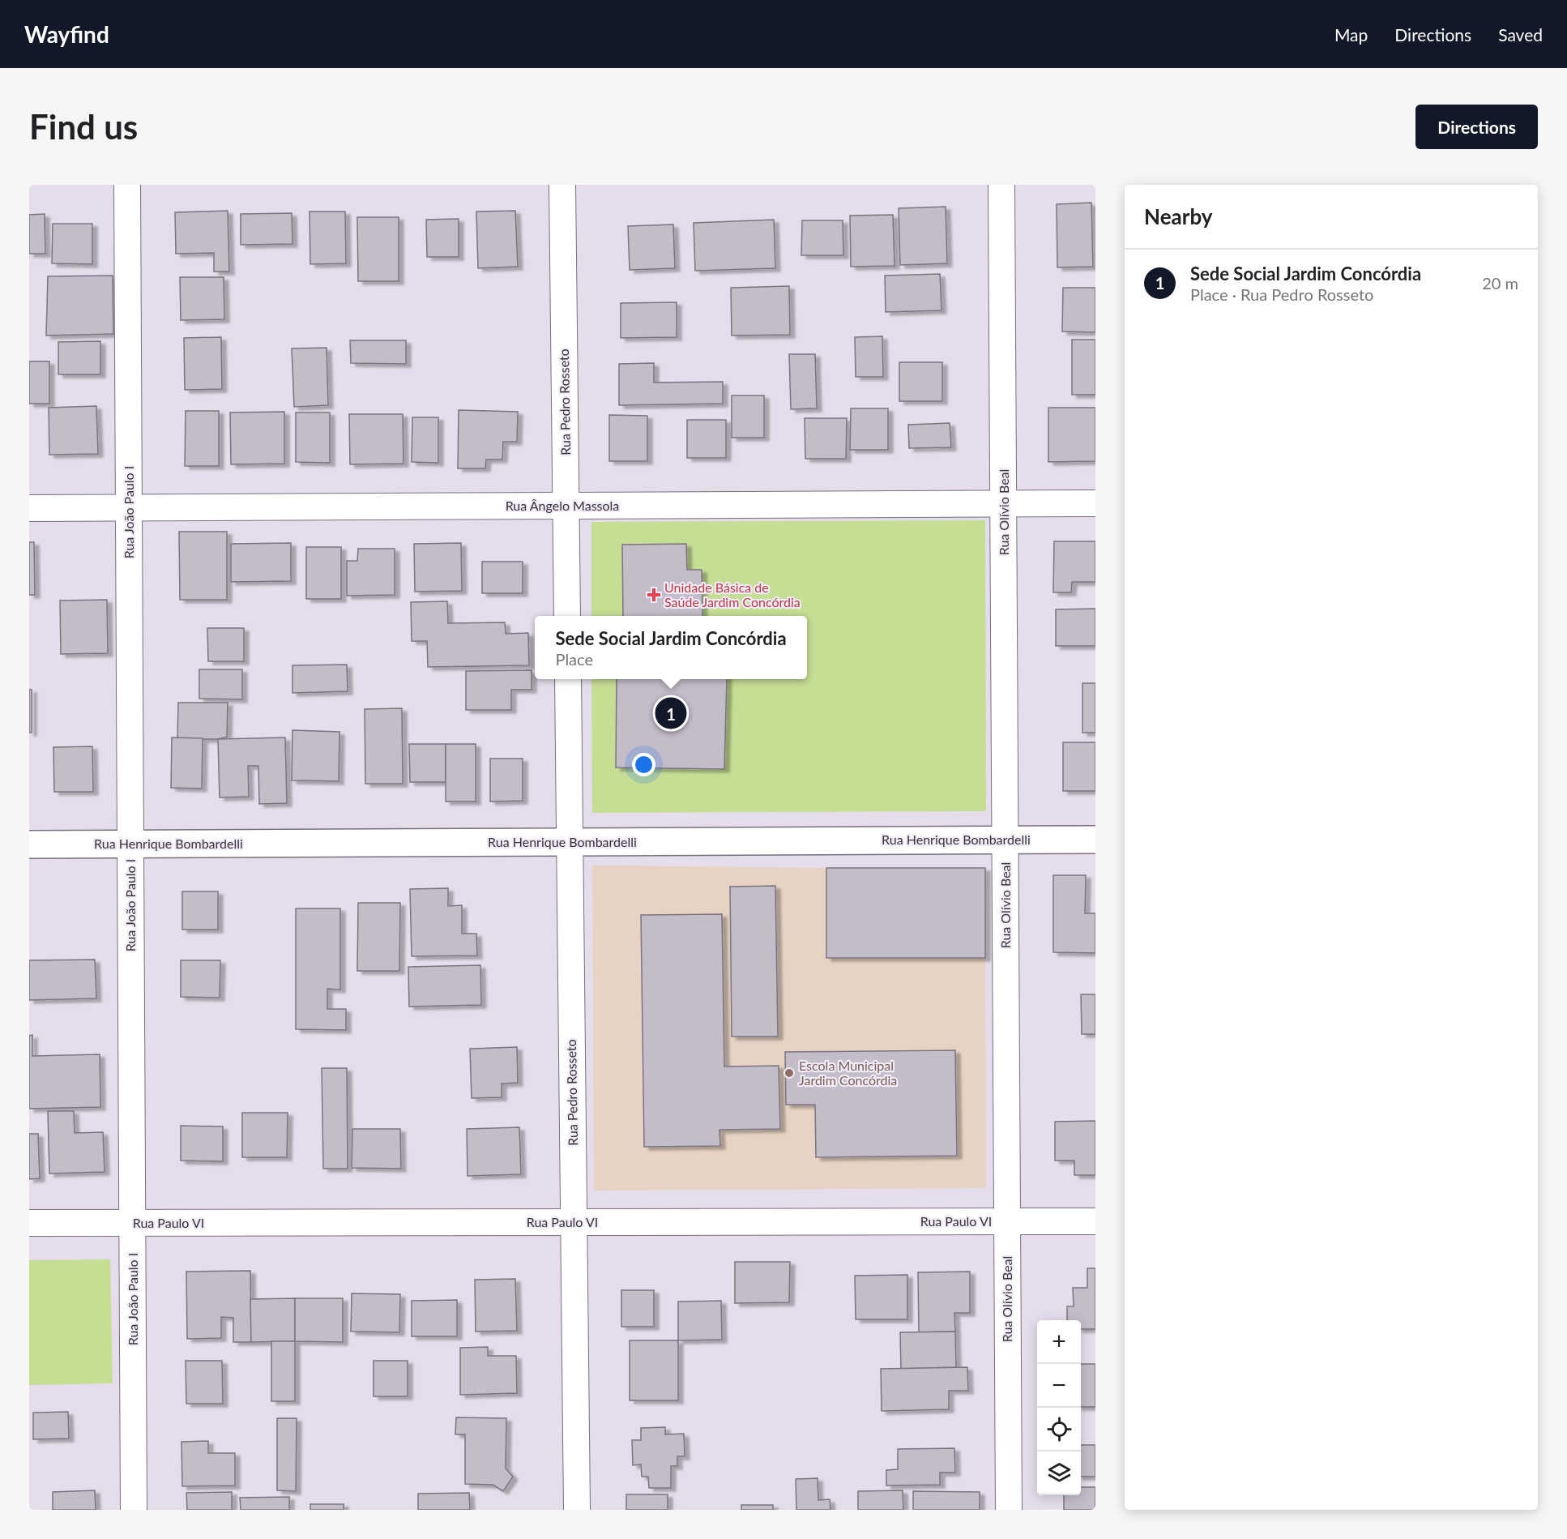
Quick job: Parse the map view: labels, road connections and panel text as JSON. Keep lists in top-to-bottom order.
{
  "streets": {
    "street": [
      "Rua Pedro Rosseto",
      "Rua Ângelo Massola",
      "Rua João Paulo I",
      "Rua Olívio Beal",
      "Rua Henrique Bombardelli",
      "Rua Paulo VI"
    ]
  },
  "crossings": [
    ["Rua Pedro Rosseto", "Rua Ângelo Massola"],
    ["Rua Pedro Rosseto", "Rua Henrique Bombardelli"],
    ["Rua Pedro Rosseto", "Rua Paulo VI"],
    ["Rua Ângelo Massola", "Rua João Paulo I"],
    ["Rua Ângelo Massola", "Rua Olívio Beal"],
    ["Rua João Paulo I", "Rua Henrique Bombardelli"],
    ["Rua João Paulo I", "Rua Paulo VI"],
    ["Rua Olívio Beal", "Rua Henrique Bombardelli"],
    ["Rua Olívio Beal", "Rua Paulo VI"]
  ],
  "places": {
    "health": ["Unidade Básica de Saúde Jardim Concórdia"],
    "other": ["Escola Municipal Jardim Concórdia"]
  },
  "page": {
    "header": "Wayfind",
    "nav": ["Map", "Directions", "Saved"],
    "buttons": "Directions",
    "title": "Find us",
    "heading": "Nearby",
    "list": [
      {
        "mark": "1",
        "name": "Sede Social Jardim Concórdia",
        "note": "Place · Rua Pedro Rosseto",
        "value": "20 m"
      }
    ],
    "popup": ["Sede Social Jardim Concórdia", "Place"],
    "pins": "1",
    "map_buttons": ["+", "−"]
  }
}
